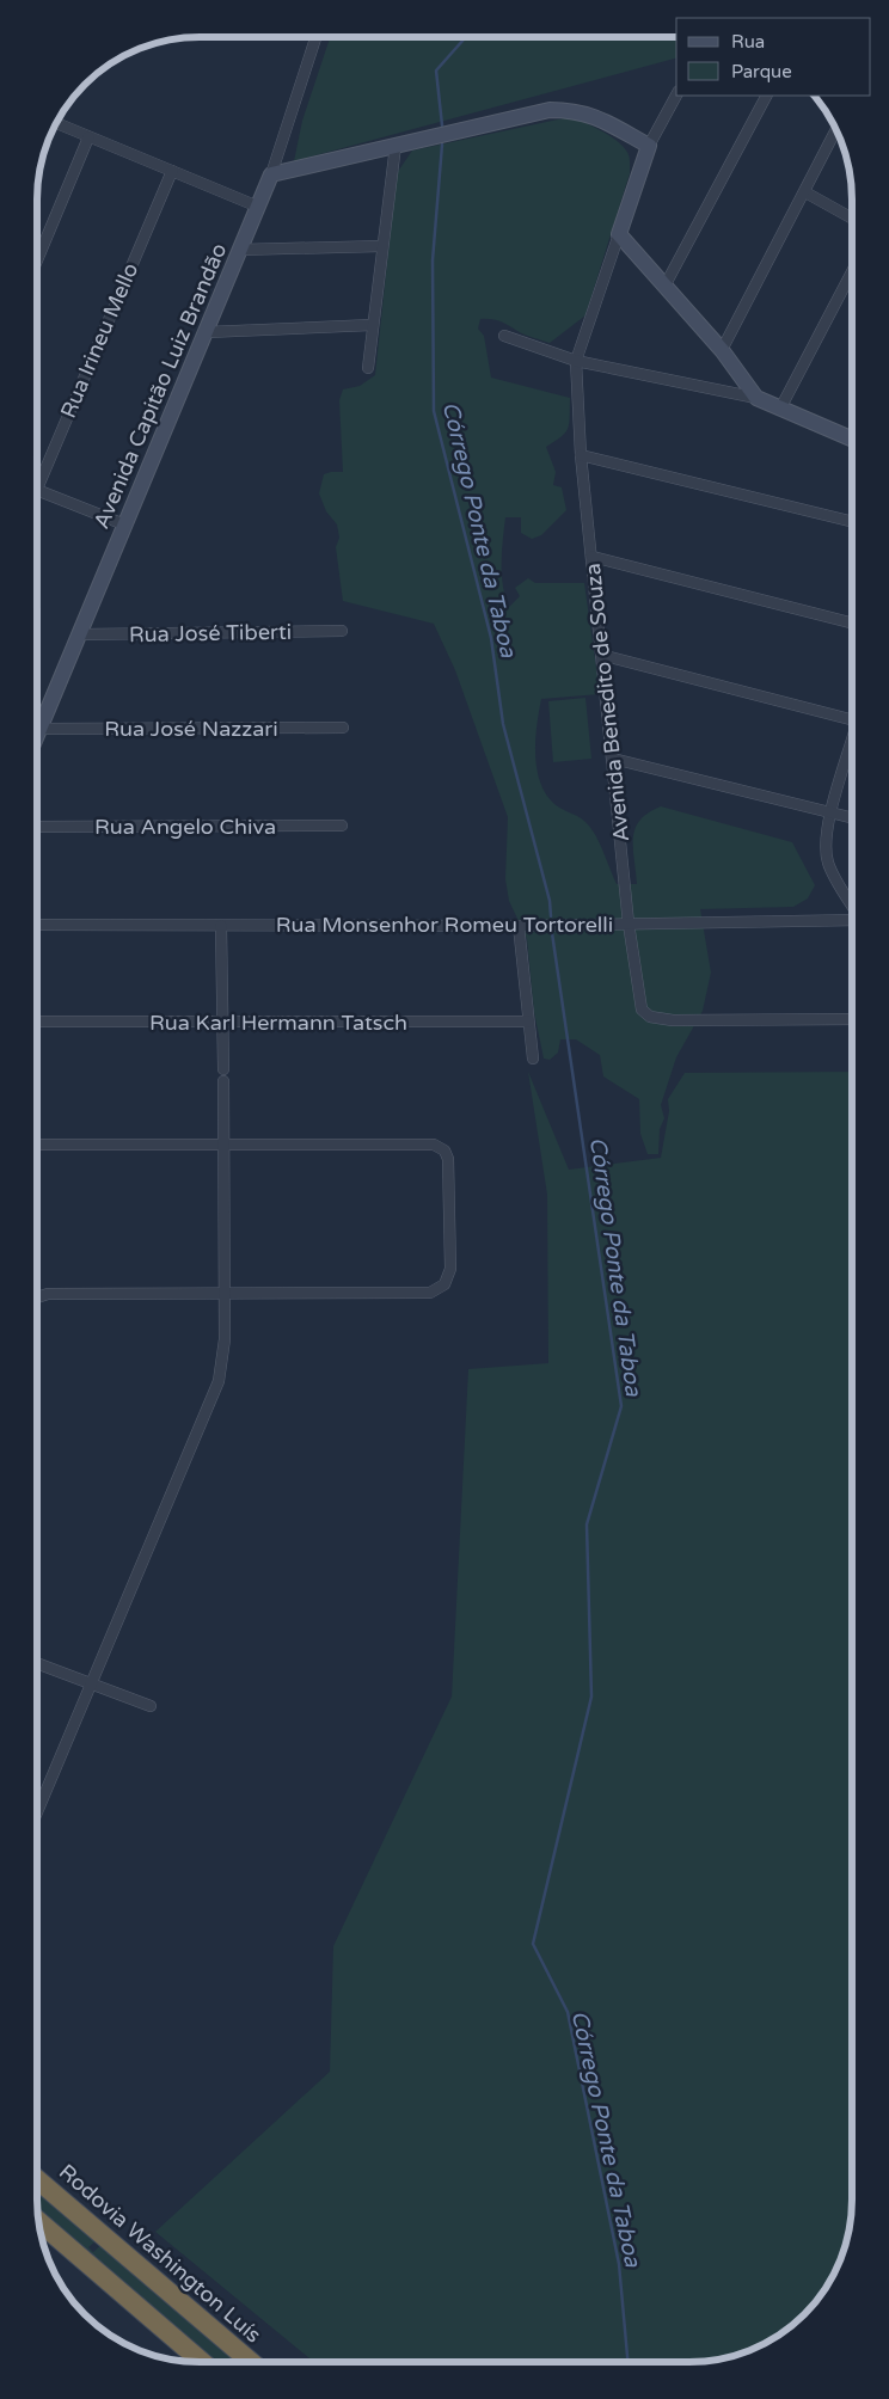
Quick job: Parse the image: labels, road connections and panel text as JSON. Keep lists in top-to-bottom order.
{
  "streets": {
    "highway": ["Rodovia Washington Luís"],
    "street": [
      "Rua Irineu Mello",
      "Avenida Capitão Luiz Brandão",
      "Rua José Tiberti",
      "Avenida Benedito de Souza",
      "Rua José Nazzari",
      "Rua Angelo Chiva",
      "Rua Monsenhor Romeu Tortorelli",
      "Rua Karl Hermann Tatsch"
    ]
  },
  "crossings": [
    ["Avenida Capitão Luiz Brandão", "Rua José Tiberti"],
    ["Avenida Capitão Luiz Brandão", "Rua José Nazzari"],
    ["Avenida Benedito de Souza", "Rua Monsenhor Romeu Tortorelli"]
  ],
  "water": ["Córrego Ponte da Taboa"],
  "legend": ["Rua", "Parque"]
}
